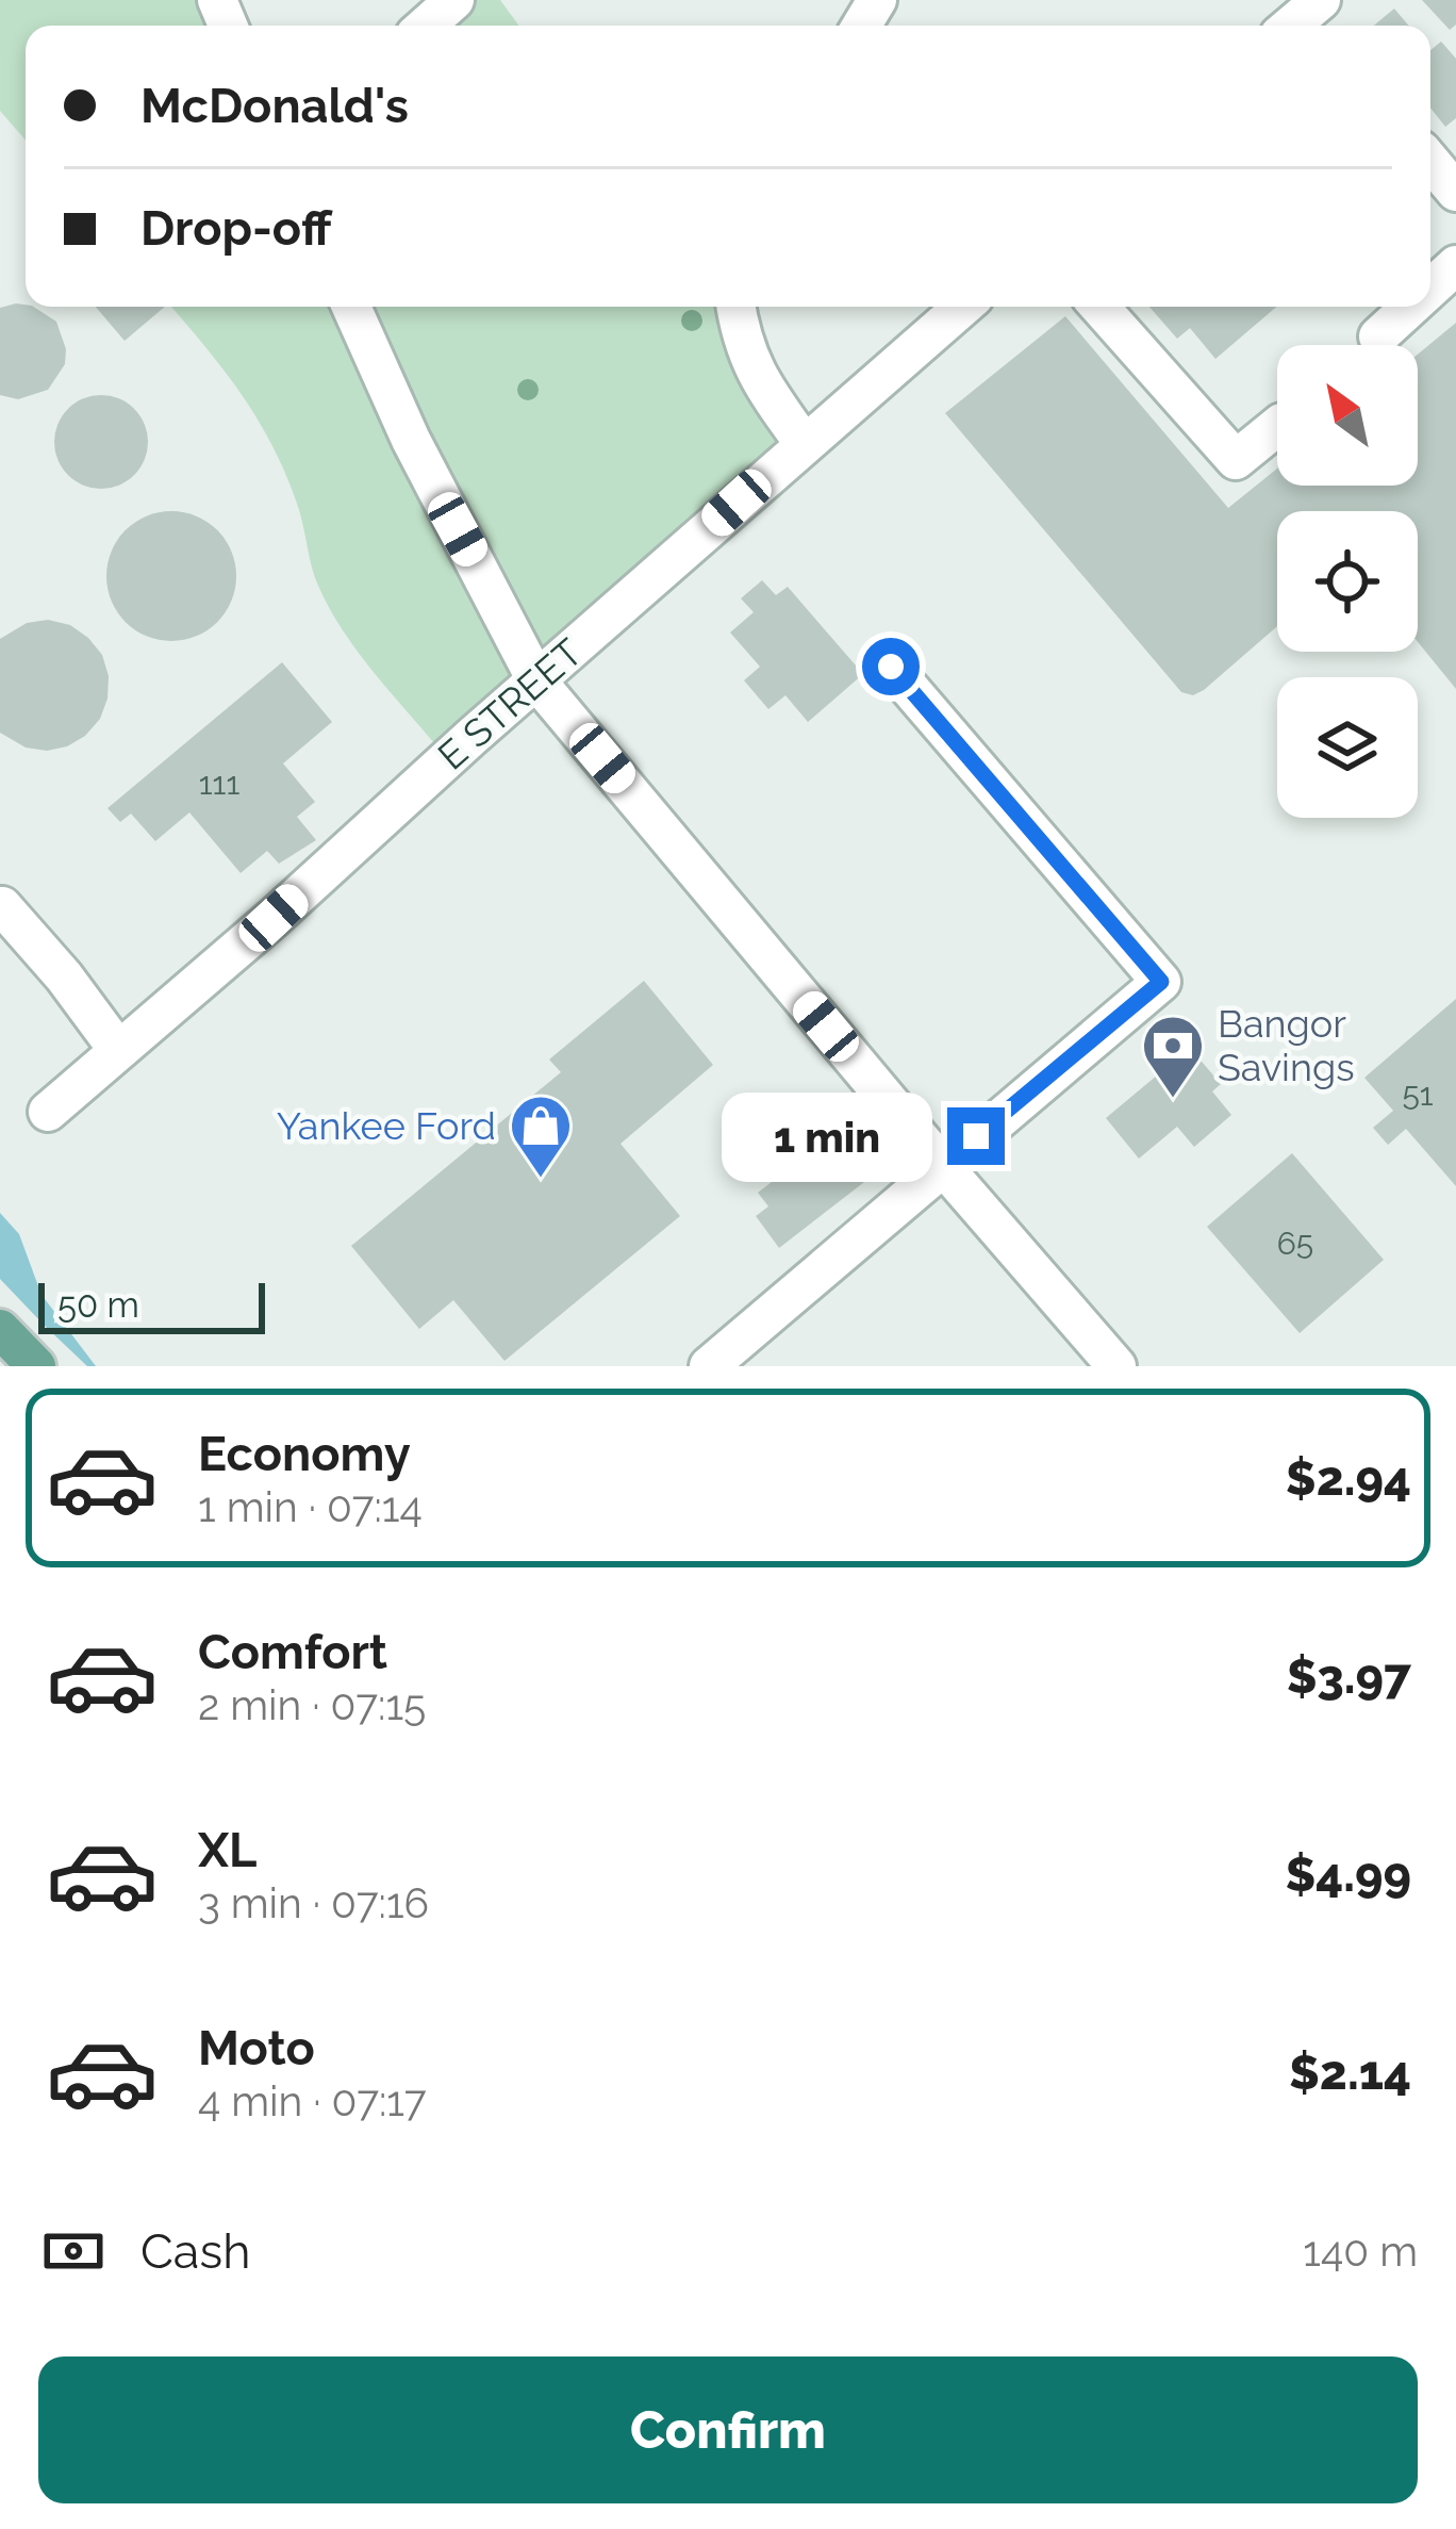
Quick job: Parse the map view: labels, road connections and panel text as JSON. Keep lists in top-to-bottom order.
{
  "streets": {
    "street": ["E STREET"]
  },
  "places": {
    "bank": ["Bangor Savings"],
    "shop": ["Yankee Ford"]
  },
  "house_numbers": ["111", "51", "65"],
  "scale_bar": "50 m",
  "north": "top left",
  "page": {
    "banner": ["McDonald's", "Drop-off"],
    "bubble": "1 min",
    "scale": "50 m",
    "list": [
      {
        "name": "Economy",
        "note": "1 min · 07:14",
        "value": "$2.94"
      },
      {
        "name": "Comfort",
        "note": "2 min · 07:15",
        "value": "$3.97"
      },
      {
        "name": "XL",
        "note": "3 min · 07:16",
        "value": "$4.99"
      },
      {
        "name": "Moto",
        "note": "4 min · 07:17",
        "value": "$2.14"
      }
    ],
    "pay": ["Cash", "140 m"],
    "buttons": "Confirm"
  }
}
